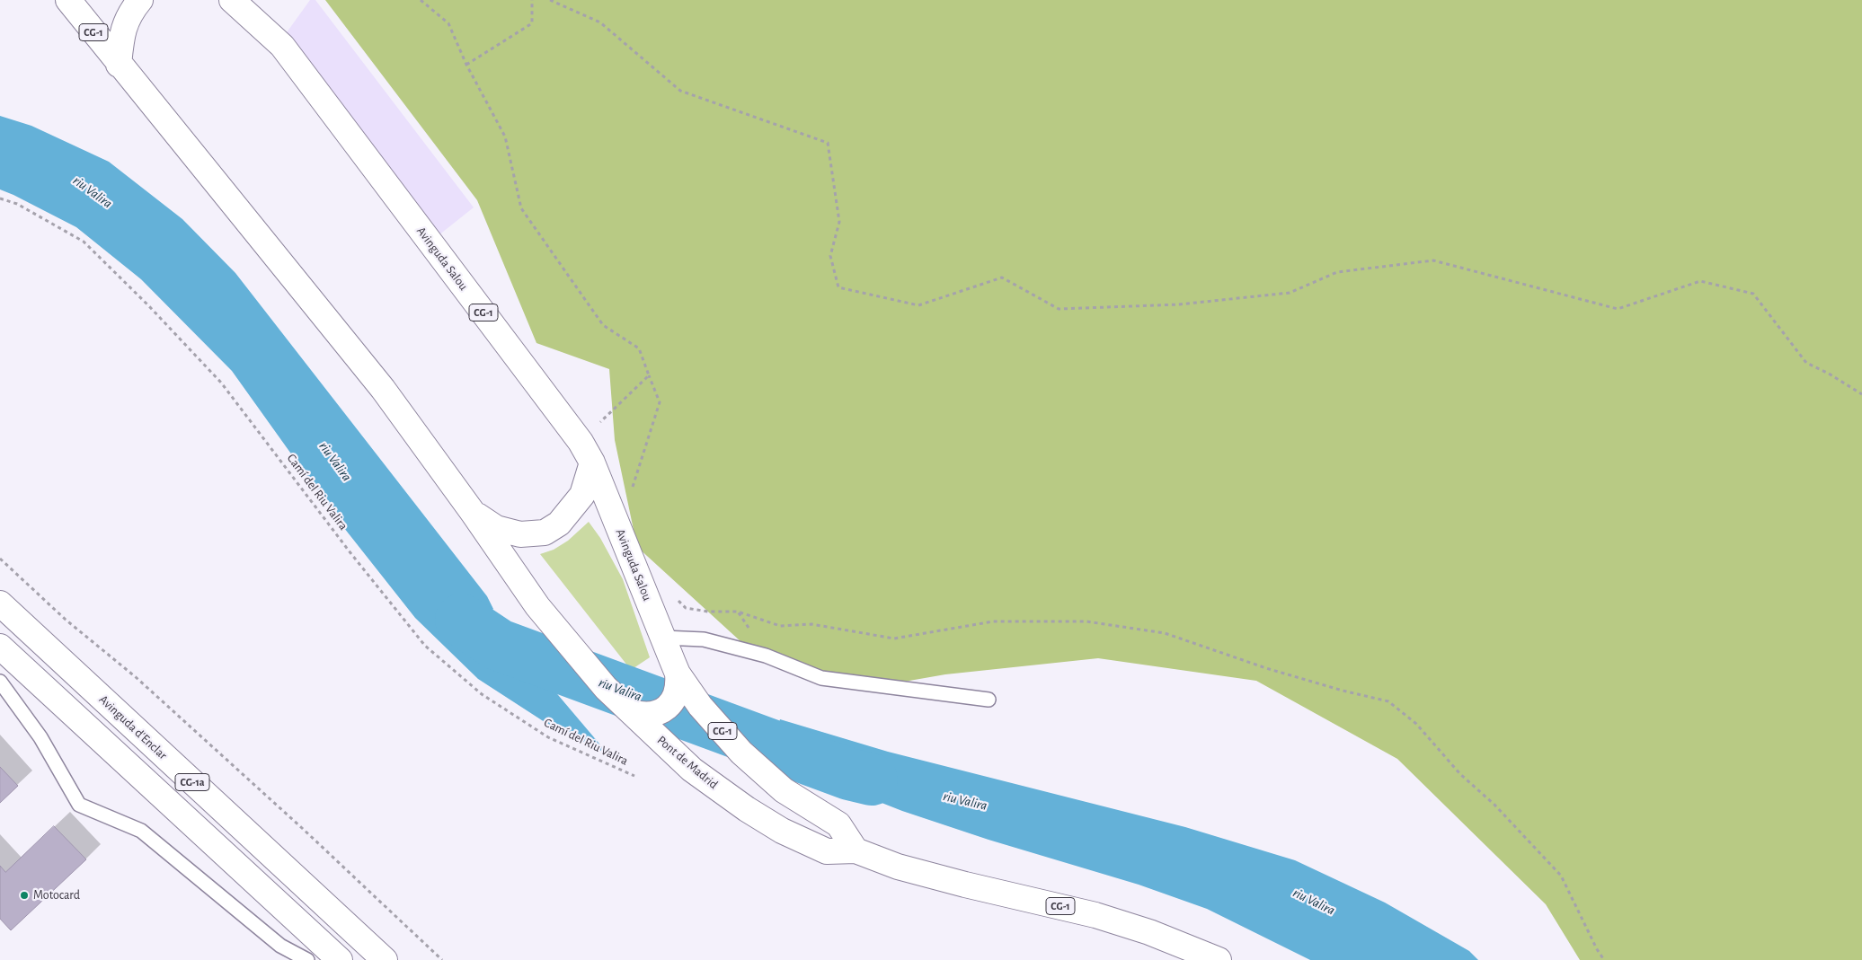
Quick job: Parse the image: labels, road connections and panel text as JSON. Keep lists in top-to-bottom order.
{
  "streets": {
    "main road": [
      "CG-1",
      "Avinguda Salou",
      "Avinguda d'Enclar",
      "Pont de Madrid",
      "CG-1a"
    ],
    "path": ["Camí del Riu Valira"]
  },
  "crossings": [
    ["CG-1", "Avinguda Salou"],
    ["CG-1", "Pont de Madrid"]
  ],
  "water": ["riu Valira"],
  "places": ["Motocard"]
}
